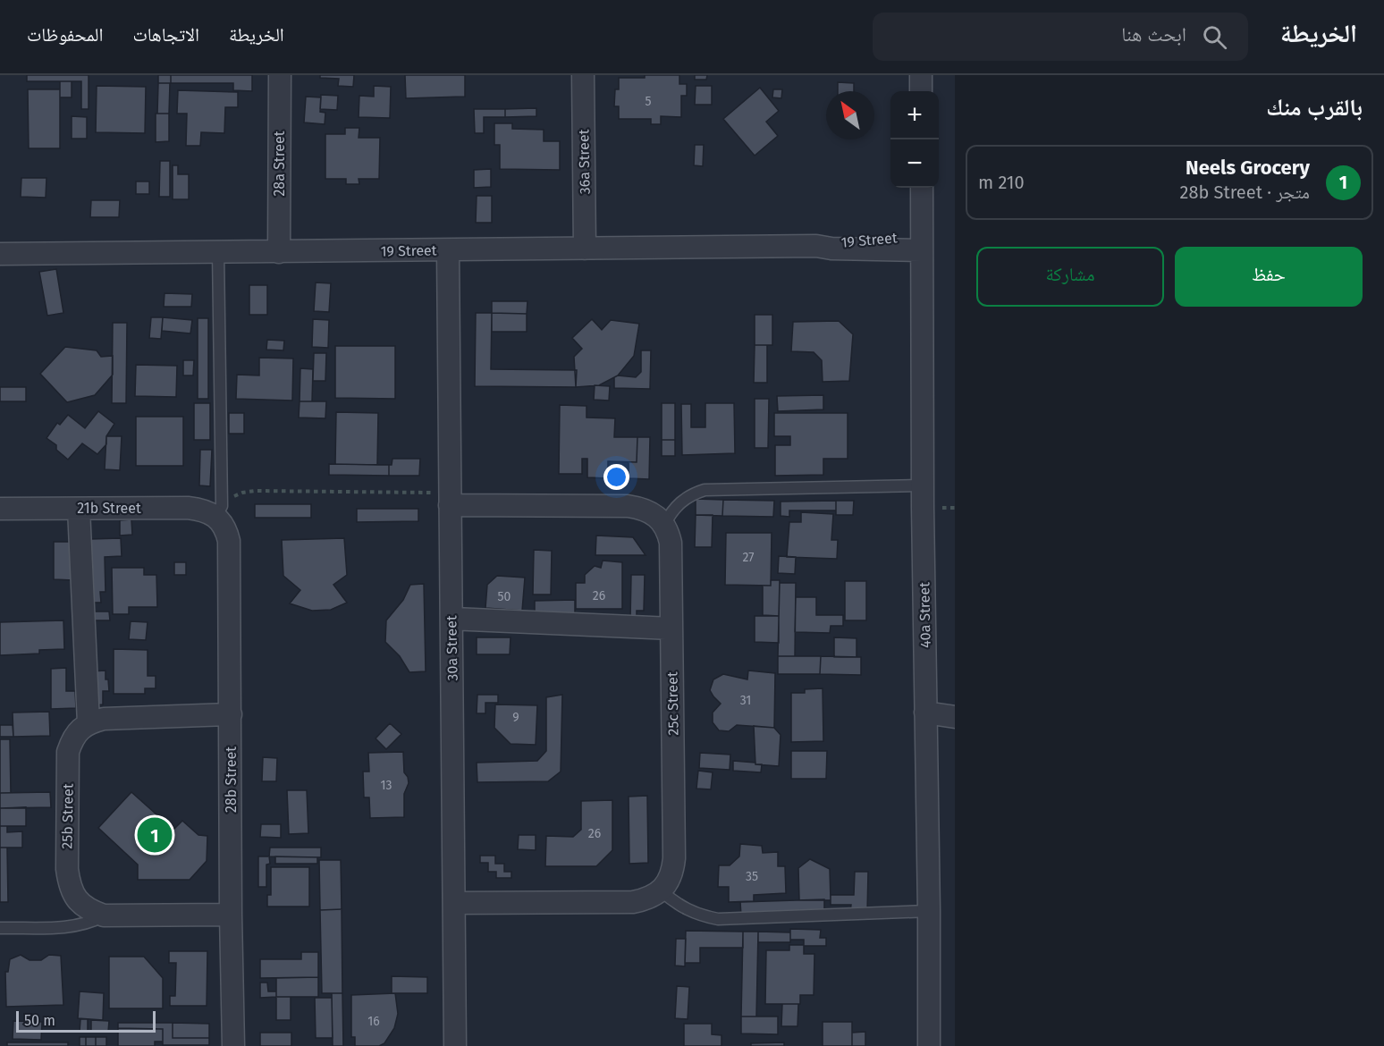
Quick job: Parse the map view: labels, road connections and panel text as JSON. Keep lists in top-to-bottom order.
{
  "streets": {
    "street": [
      "36a Street",
      "28a Street",
      "19 Street",
      "21b Street",
      "40a Street",
      "30a Street",
      "25c Street",
      "28b Street",
      "25b Street"
    ]
  },
  "crossings": [
    ["36a Street", "19 Street"],
    ["28a Street", "19 Street"],
    ["19 Street", "40a Street"],
    ["19 Street", "30a Street"],
    ["21b Street", "28b Street"],
    ["28b Street", "25b Street"]
  ],
  "house_numbers": [
    "5",
    "27",
    "26",
    "50",
    "31",
    "9",
    "13",
    "26",
    "35",
    "16"
  ],
  "scale_bar": "50 m",
  "north": "top left",
  "page": {
    "header": "الخريطة",
    "search": "ابحث هنا",
    "nav": ["الخريطة", "الاتجاهات", "المحفوظات"],
    "heading": "بالقرب منك",
    "map_buttons": ["+", "−"],
    "list": [
      {
        "mark": "1",
        "name": "Neels Grocery",
        "note": "متجر · 28b Street",
        "value": "210 m"
      }
    ],
    "buttons": ["حفظ", "مشاركة"],
    "pins": "1",
    "scale": "50 m"
  }
}
